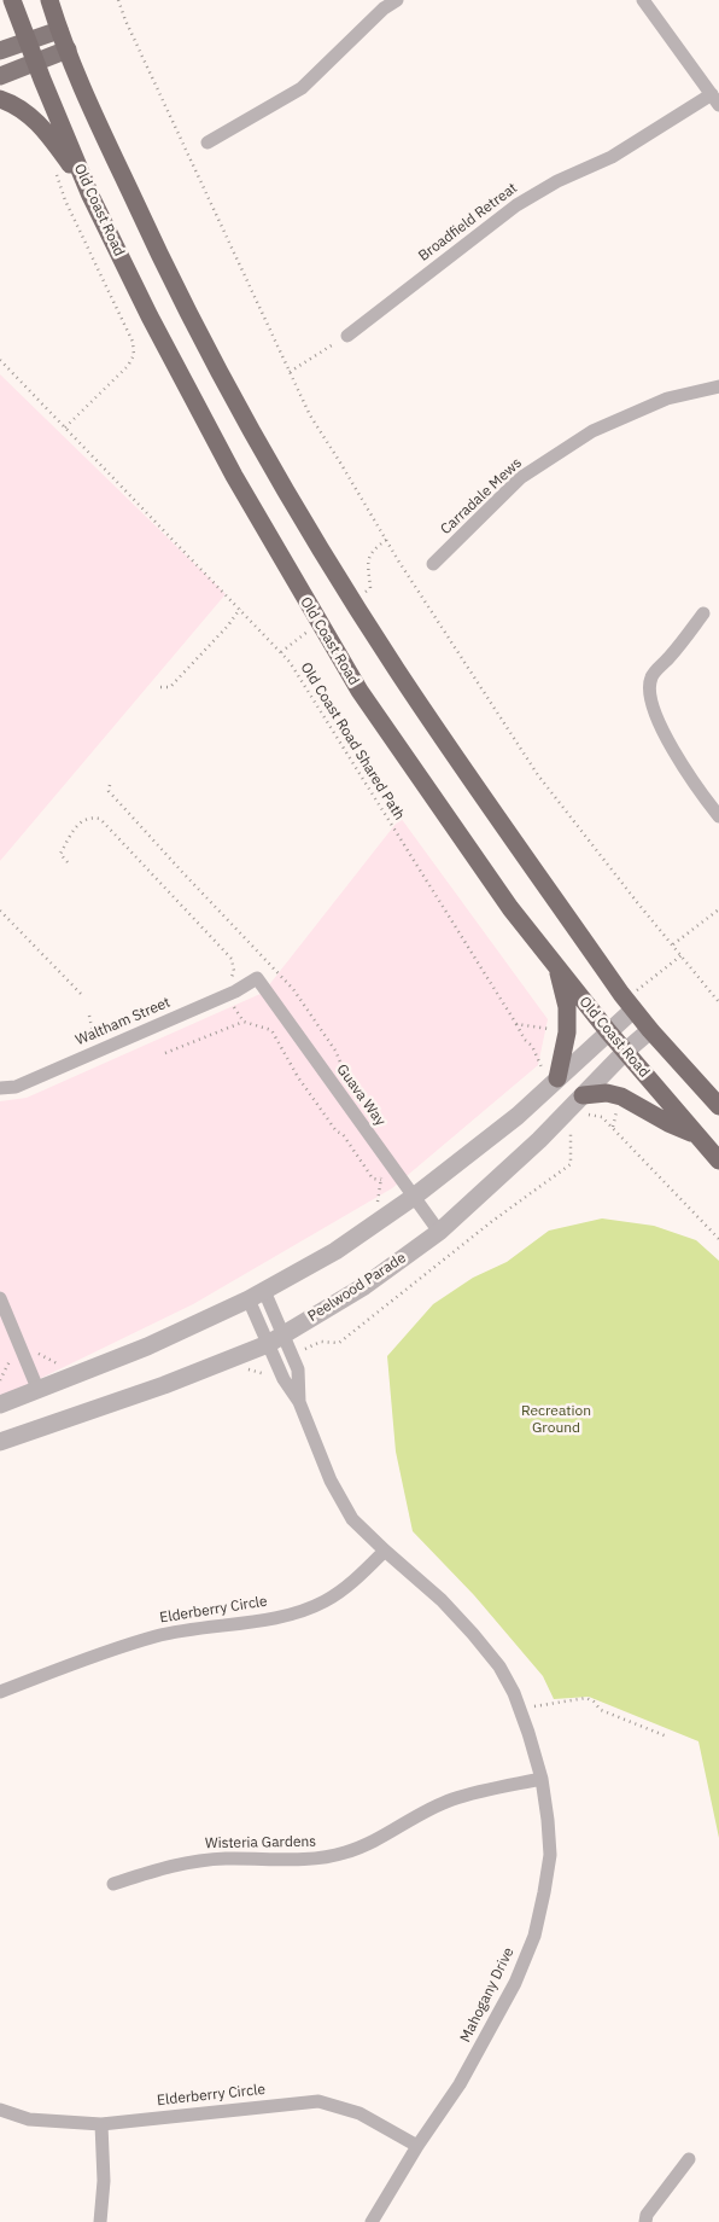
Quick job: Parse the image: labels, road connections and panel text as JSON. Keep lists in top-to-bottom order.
{
  "streets": {
    "highway": ["Old Coast Road"],
    "street": [
      "Broadfield Retreat",
      "Carradale Mews",
      "Waltham Street",
      "Guava Way",
      "Peelwood Parade",
      "Elderberry Circle",
      "Wisteria Gardens",
      "Mahogany Drive"
    ],
    "path": ["Old Coast Road Shared Path"]
  },
  "crossings": [
    ["Old Coast Road", "Peelwood Parade"],
    ["Waltham Street", "Guava Way"],
    ["Guava Way", "Peelwood Parade"],
    ["Peelwood Parade", "Mahogany Drive"],
    ["Elderberry Circle", "Mahogany Drive"],
    ["Wisteria Gardens", "Mahogany Drive"]
  ],
  "parks": ["Recreation Ground"]
}
